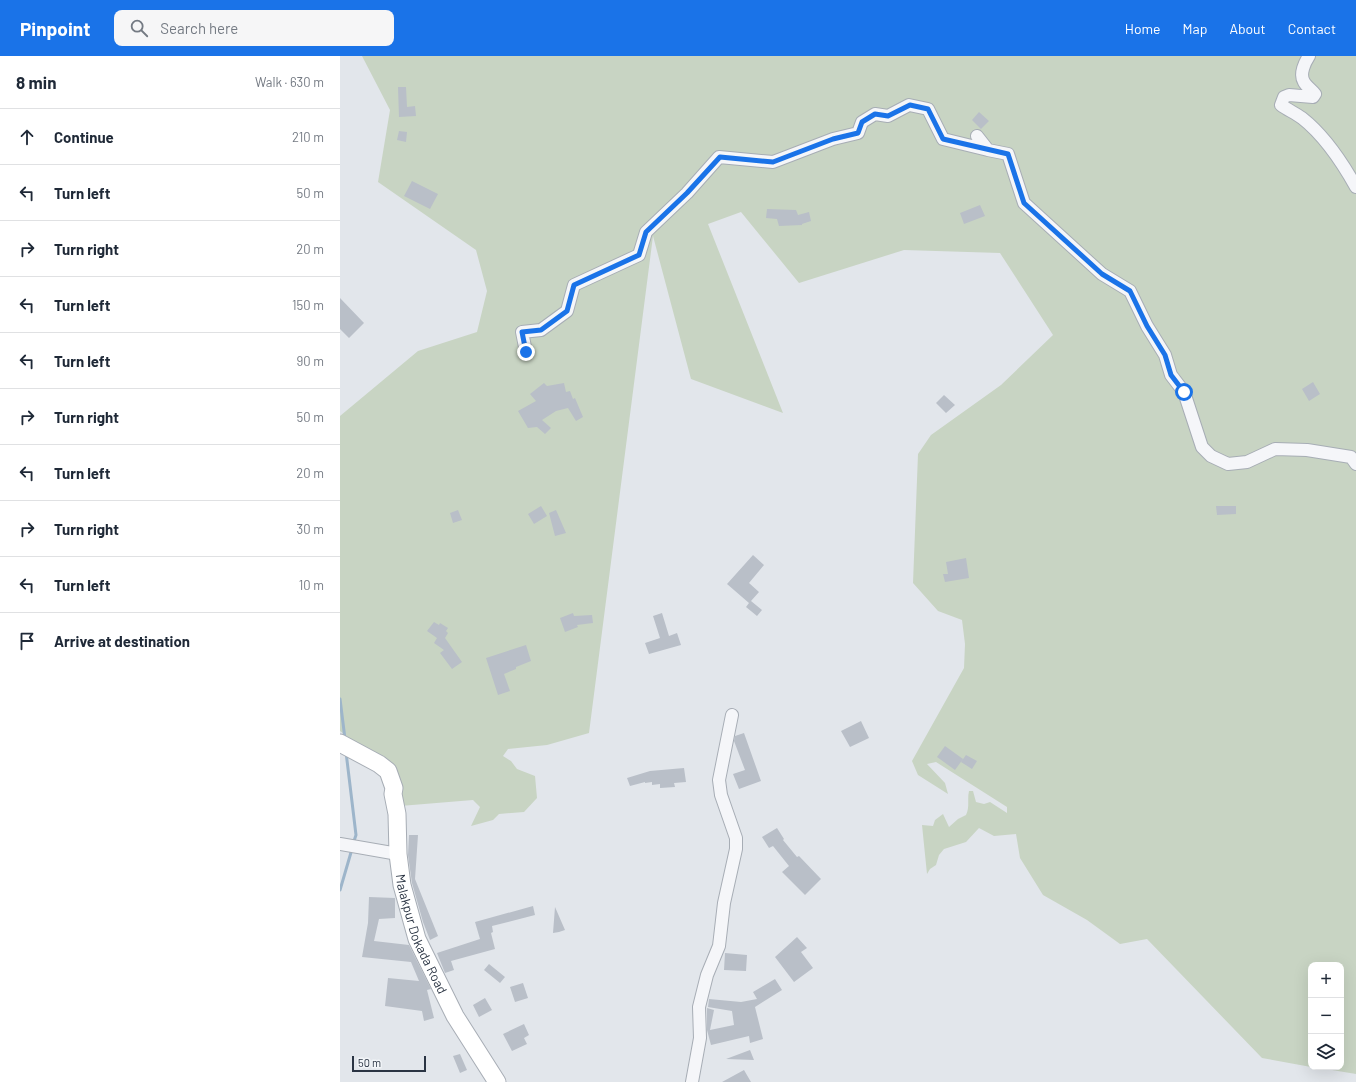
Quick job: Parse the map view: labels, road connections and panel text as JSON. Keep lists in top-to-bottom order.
{
  "streets": {
    "street": ["Malakpur Dokada Road"]
  },
  "scale_bar": "50 m",
  "page": {
    "header": "Pinpoint",
    "search": "Search here",
    "nav": [
      "Home",
      "Map",
      "About",
      "Contact"
    ],
    "heading": ["8 min", "Walk · 630 m"],
    "list": [
      ["Continue", "210 m"],
      ["Turn left", "50 m"],
      ["Turn right", "20 m"],
      ["Turn left", "150 m"],
      ["Turn left", "90 m"],
      ["Turn right", "50 m"],
      ["Turn left", "20 m"],
      ["Turn right", "30 m"],
      ["Turn left", "10 m"],
      "Arrive at destination"
    ],
    "map_buttons": ["+", "−"],
    "scale": "50 m"
  }
}
